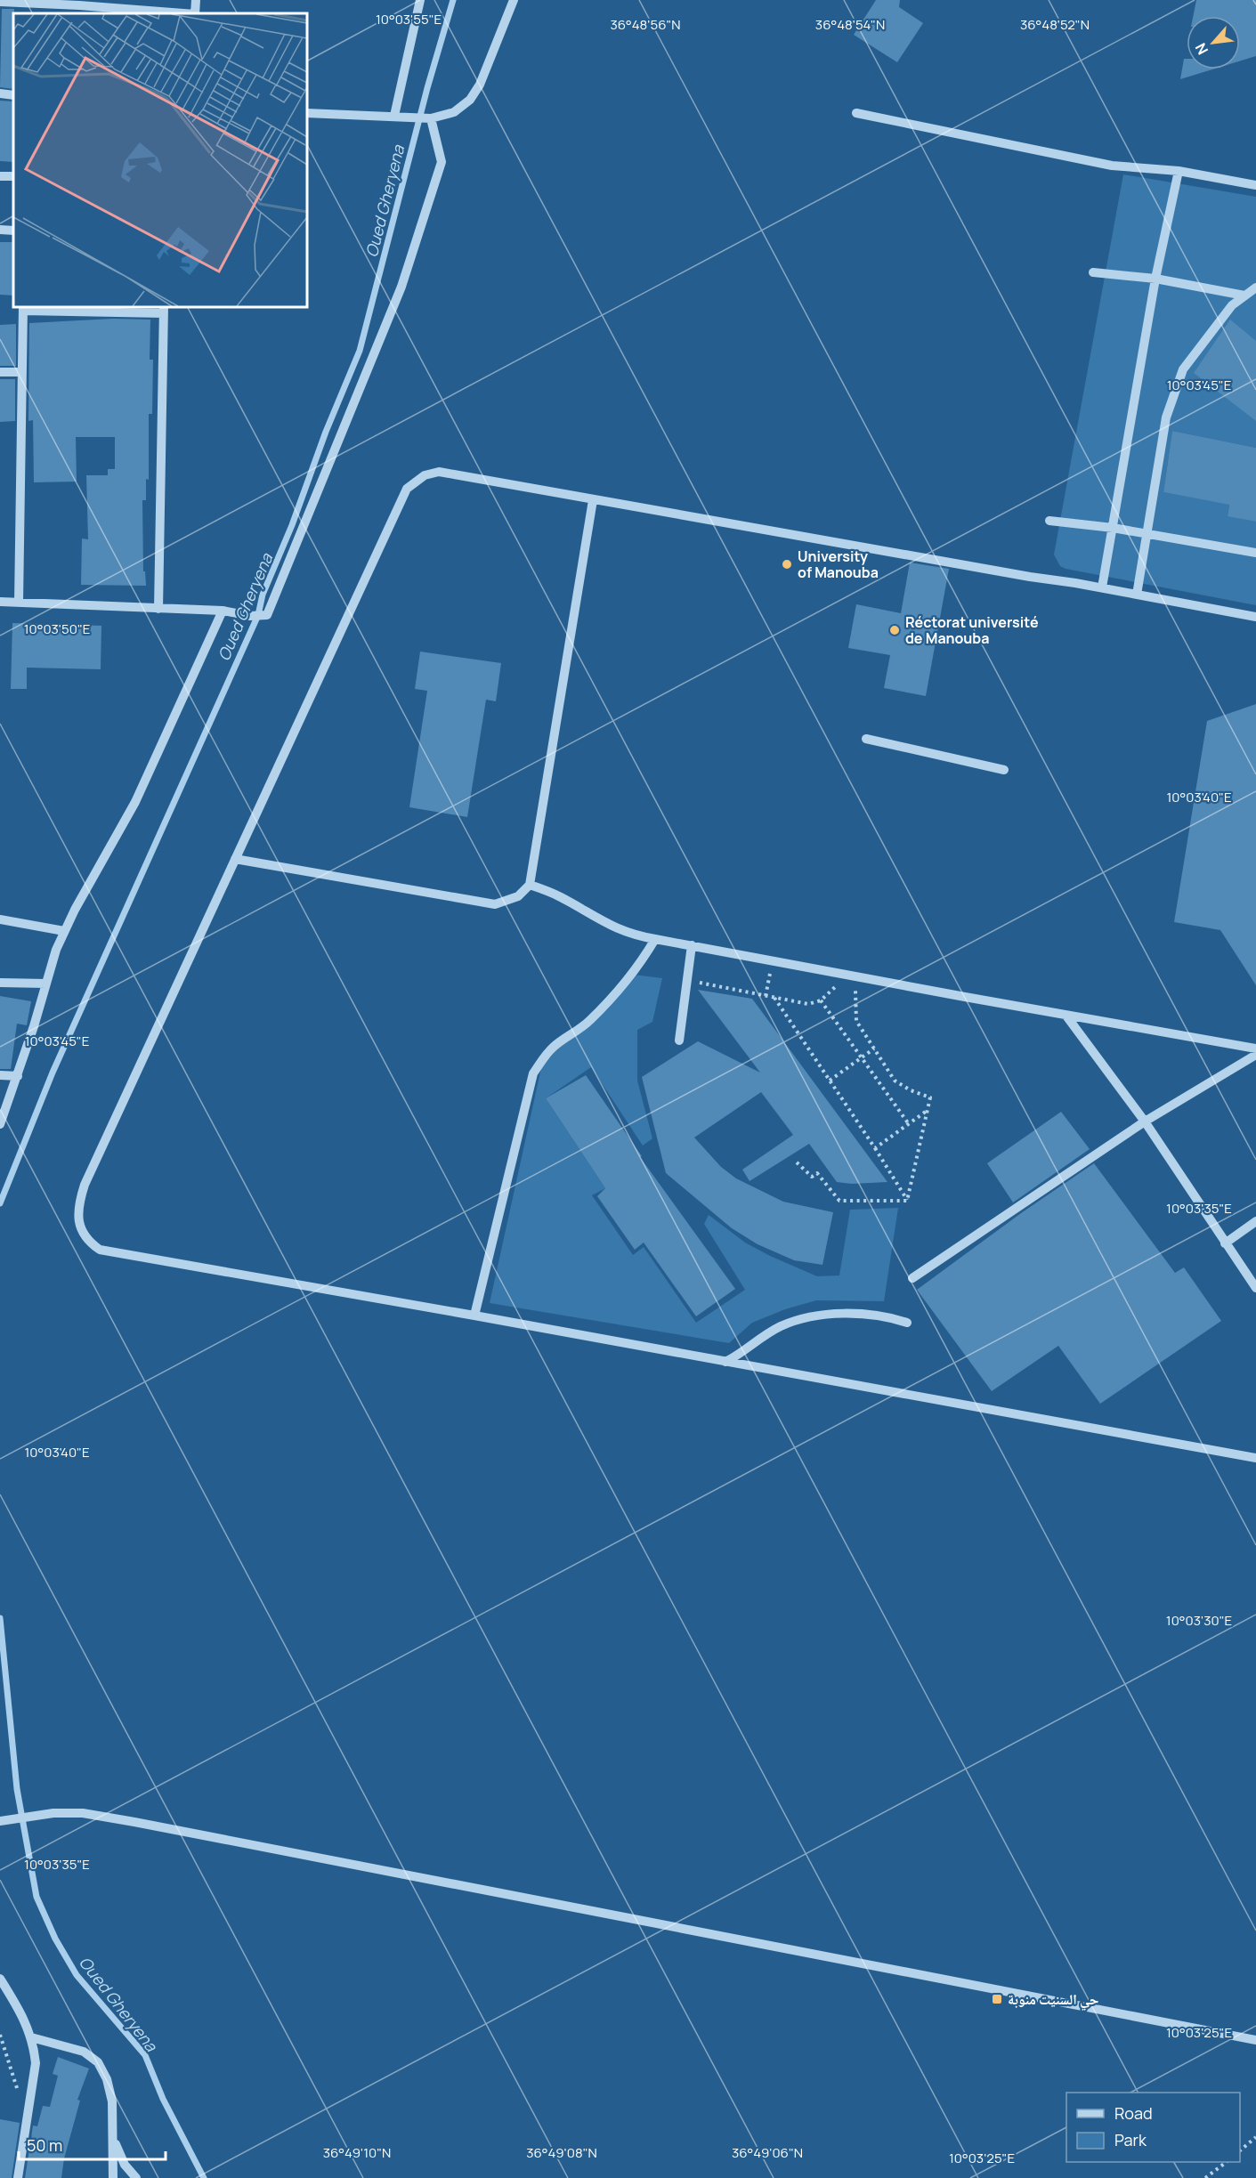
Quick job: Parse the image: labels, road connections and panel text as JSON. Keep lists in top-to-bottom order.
{
  "water": ["Oued Gheryena"],
  "places": {
    "other": ["University of Manouba", "Réctorat université de Manouba"],
    "transit": ["حي السنيت منوبة"]
  },
  "legend": ["Road", "Park"],
  "scale_bar": "50 m",
  "north": "bottom left",
  "coordinates": [
    "10°03'55\"E",
    "36°48'56\"N",
    "36°48'54\"N",
    "36°48'52\"N",
    "10°03'45\"E",
    "10°03'50\"E",
    "10°03'40\"E",
    "10°03'35\"E",
    "10°03'30\"E",
    "10°03'25\"E",
    "36°49'10\"N",
    "36°49'08\"N",
    "36°49'06\"N"
  ]
}
